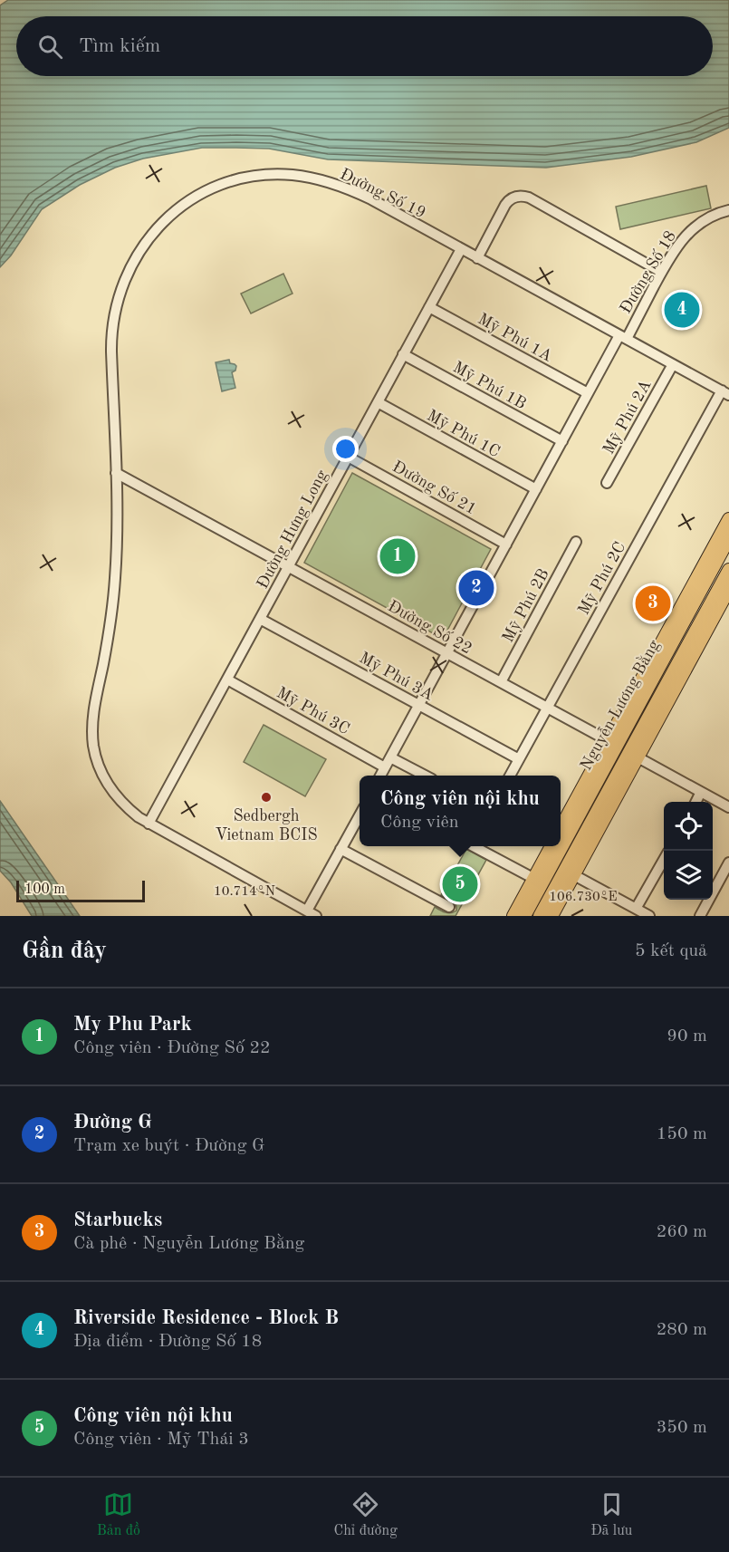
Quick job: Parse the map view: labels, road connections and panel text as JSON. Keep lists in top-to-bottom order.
{
  "streets": {
    "main road": ["Nguyễn Lương Bằng"],
    "street": [
      "Đường Số 19",
      "Đường Số 18",
      "Mỹ Phú 1A",
      "Mỹ Phú 1B",
      "Mỹ Phú 2A",
      "Mỹ Phú 1C",
      "Đường Số 21",
      "Đường Hưng Long",
      "Mỹ Phú 2C",
      "Mỹ Phú 2B",
      "Đường Số 22",
      "Mỹ Phú 3A",
      "Mỹ Phú 3C"
    ]
  },
  "crossings": [
    ["Đường Số 19", "Đường Số 18"],
    ["Đường Số 19", "Mỹ Phú 2A"],
    ["Đường Số 19", "Đường Hưng Long"],
    ["Đường Số 19", "Mỹ Phú 2C"],
    ["Đường Số 19", "Đường Số 22"],
    ["Đường Số 18", "Mỹ Phú 1A"],
    ["Đường Số 18", "Mỹ Phú 1B"],
    ["Đường Số 18", "Mỹ Phú 1C"],
    ["Đường Số 18", "Đường Số 21"],
    ["Đường Số 18", "Đường Số 22"],
    ["Đường Số 18", "Mỹ Phú 3A"],
    ["Đường Số 18", "Mỹ Phú 3C"],
    ["Mỹ Phú 1A", "Đường Hưng Long"],
    ["Mỹ Phú 1B", "Đường Hưng Long"],
    ["Mỹ Phú 1C", "Đường Hưng Long"],
    ["Đường Số 21", "Đường Hưng Long"],
    ["Đường Hưng Long", "Đường Số 22"],
    ["Đường Hưng Long", "Mỹ Phú 3A"],
    ["Đường Hưng Long", "Mỹ Phú 3C"],
    ["Mỹ Phú 2C", "Đường Số 22"],
    ["Mỹ Phú 2C", "Mỹ Phú 3A"],
    ["Mỹ Phú 2B", "Đường Số 22"],
    ["Đường Số 22", "Nguyễn Lương Bằng"]
  ],
  "places": ["Sedbergh Vietnam BCIS"],
  "scale_bar": "100 m",
  "page": {
    "search": "Tìm kiếm",
    "pins": [
      "4",
      "1",
      "2",
      "3",
      "5"
    ],
    "popup": ["Công viên nội khu", "Công viên"],
    "scale": "100 m",
    "heading": ["Gần đây", "5 kết quả"],
    "list": [
      {
        "mark": "1",
        "name": "My Phu Park",
        "note": "Công viên · Đường Số 22",
        "value": "90 m"
      },
      {
        "mark": "2",
        "name": "Đường G",
        "note": "Trạm xe buýt · Đường G",
        "value": "150 m"
      },
      {
        "mark": "3",
        "name": "Starbucks",
        "note": "Cà phê · Nguyễn Lương Bằng",
        "value": "260 m"
      },
      {
        "mark": "4",
        "name": "Riverside Residence - Block B",
        "note": "Địa điểm · Đường Số 18",
        "value": "280 m"
      },
      {
        "mark": "5",
        "name": "Công viên nội khu",
        "note": "Công viên · Mỹ Thái 3",
        "value": "350 m"
      }
    ],
    "nav": ["Bản đồ", "Chỉ đường", "Đã lưu"]
  },
  "coordinates": ["10.714°N", "106.730°E"]
}
